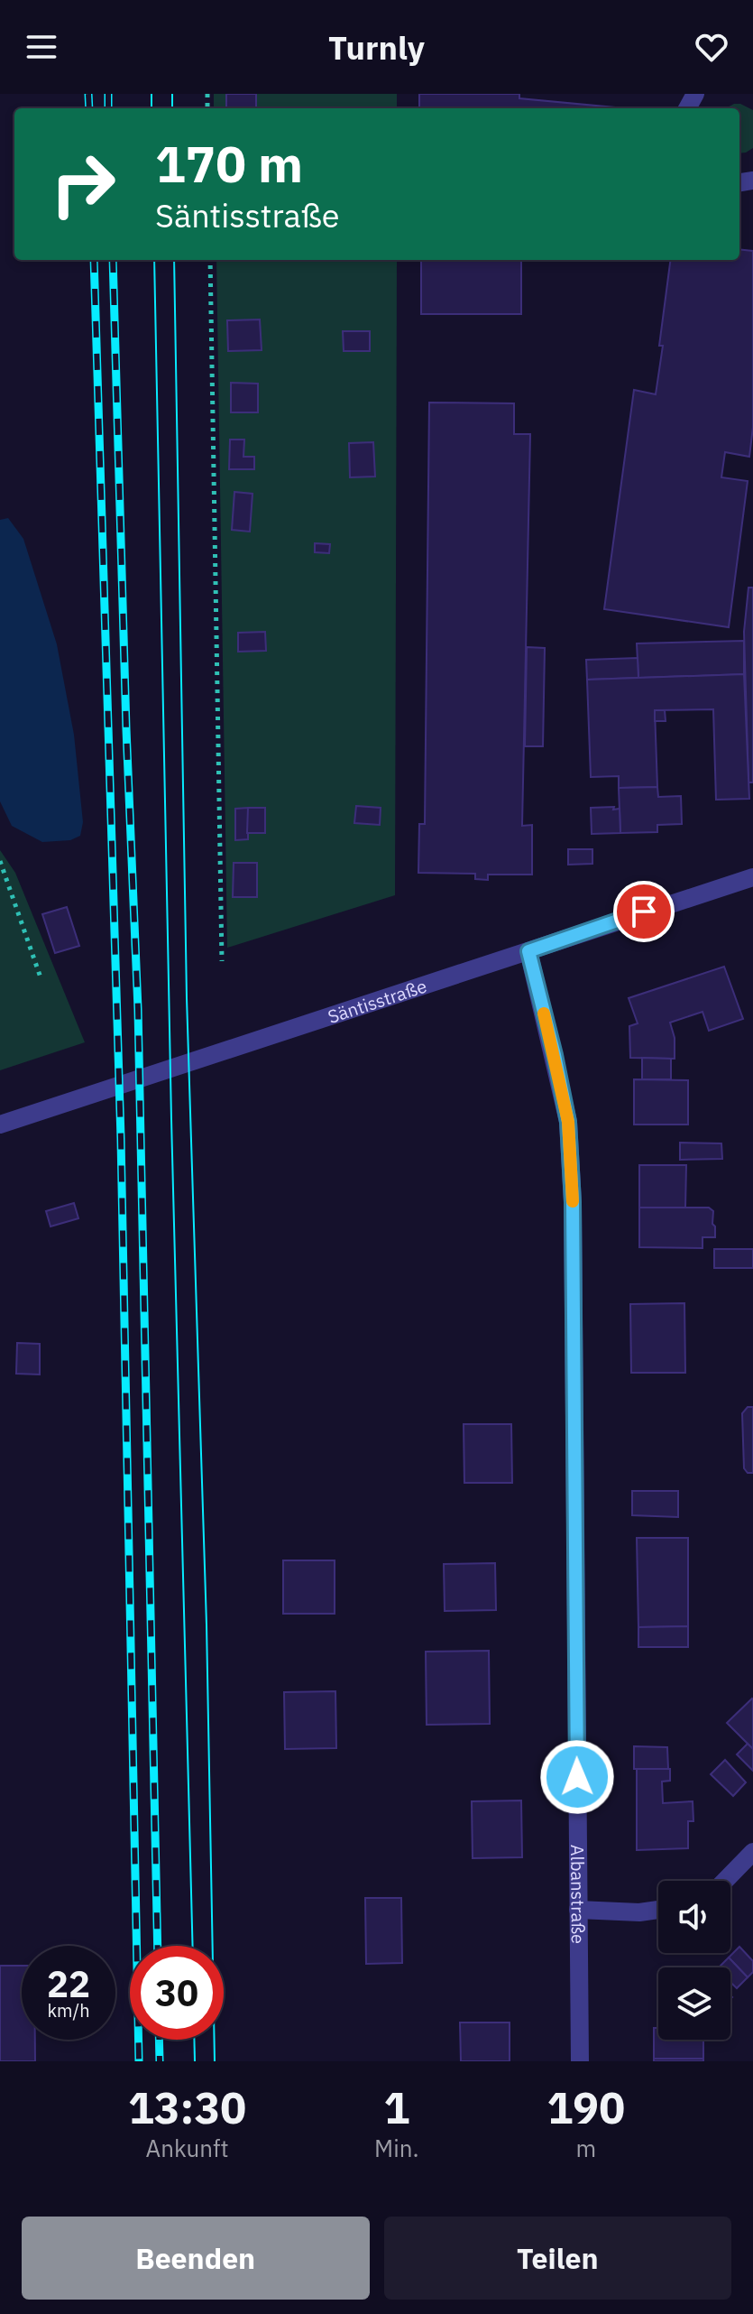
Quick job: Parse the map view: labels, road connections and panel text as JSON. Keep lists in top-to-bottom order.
{
  "streets": {
    "street": ["Säntisstraße", "Albanstraße"]
  },
  "crossings": [
    ["Säntisstraße", "Albanstraße"]
  ],
  "page": {
    "header": "Turnly",
    "turn": ["170 m", "Säntisstraße"],
    "speed": "22 km/h",
    "limit": "30",
    "eta": [
      "13:30",
      "Ankunft",
      "1",
      "Min.",
      "190",
      "m"
    ],
    "buttons": ["Beenden", "Teilen"]
  }
}
